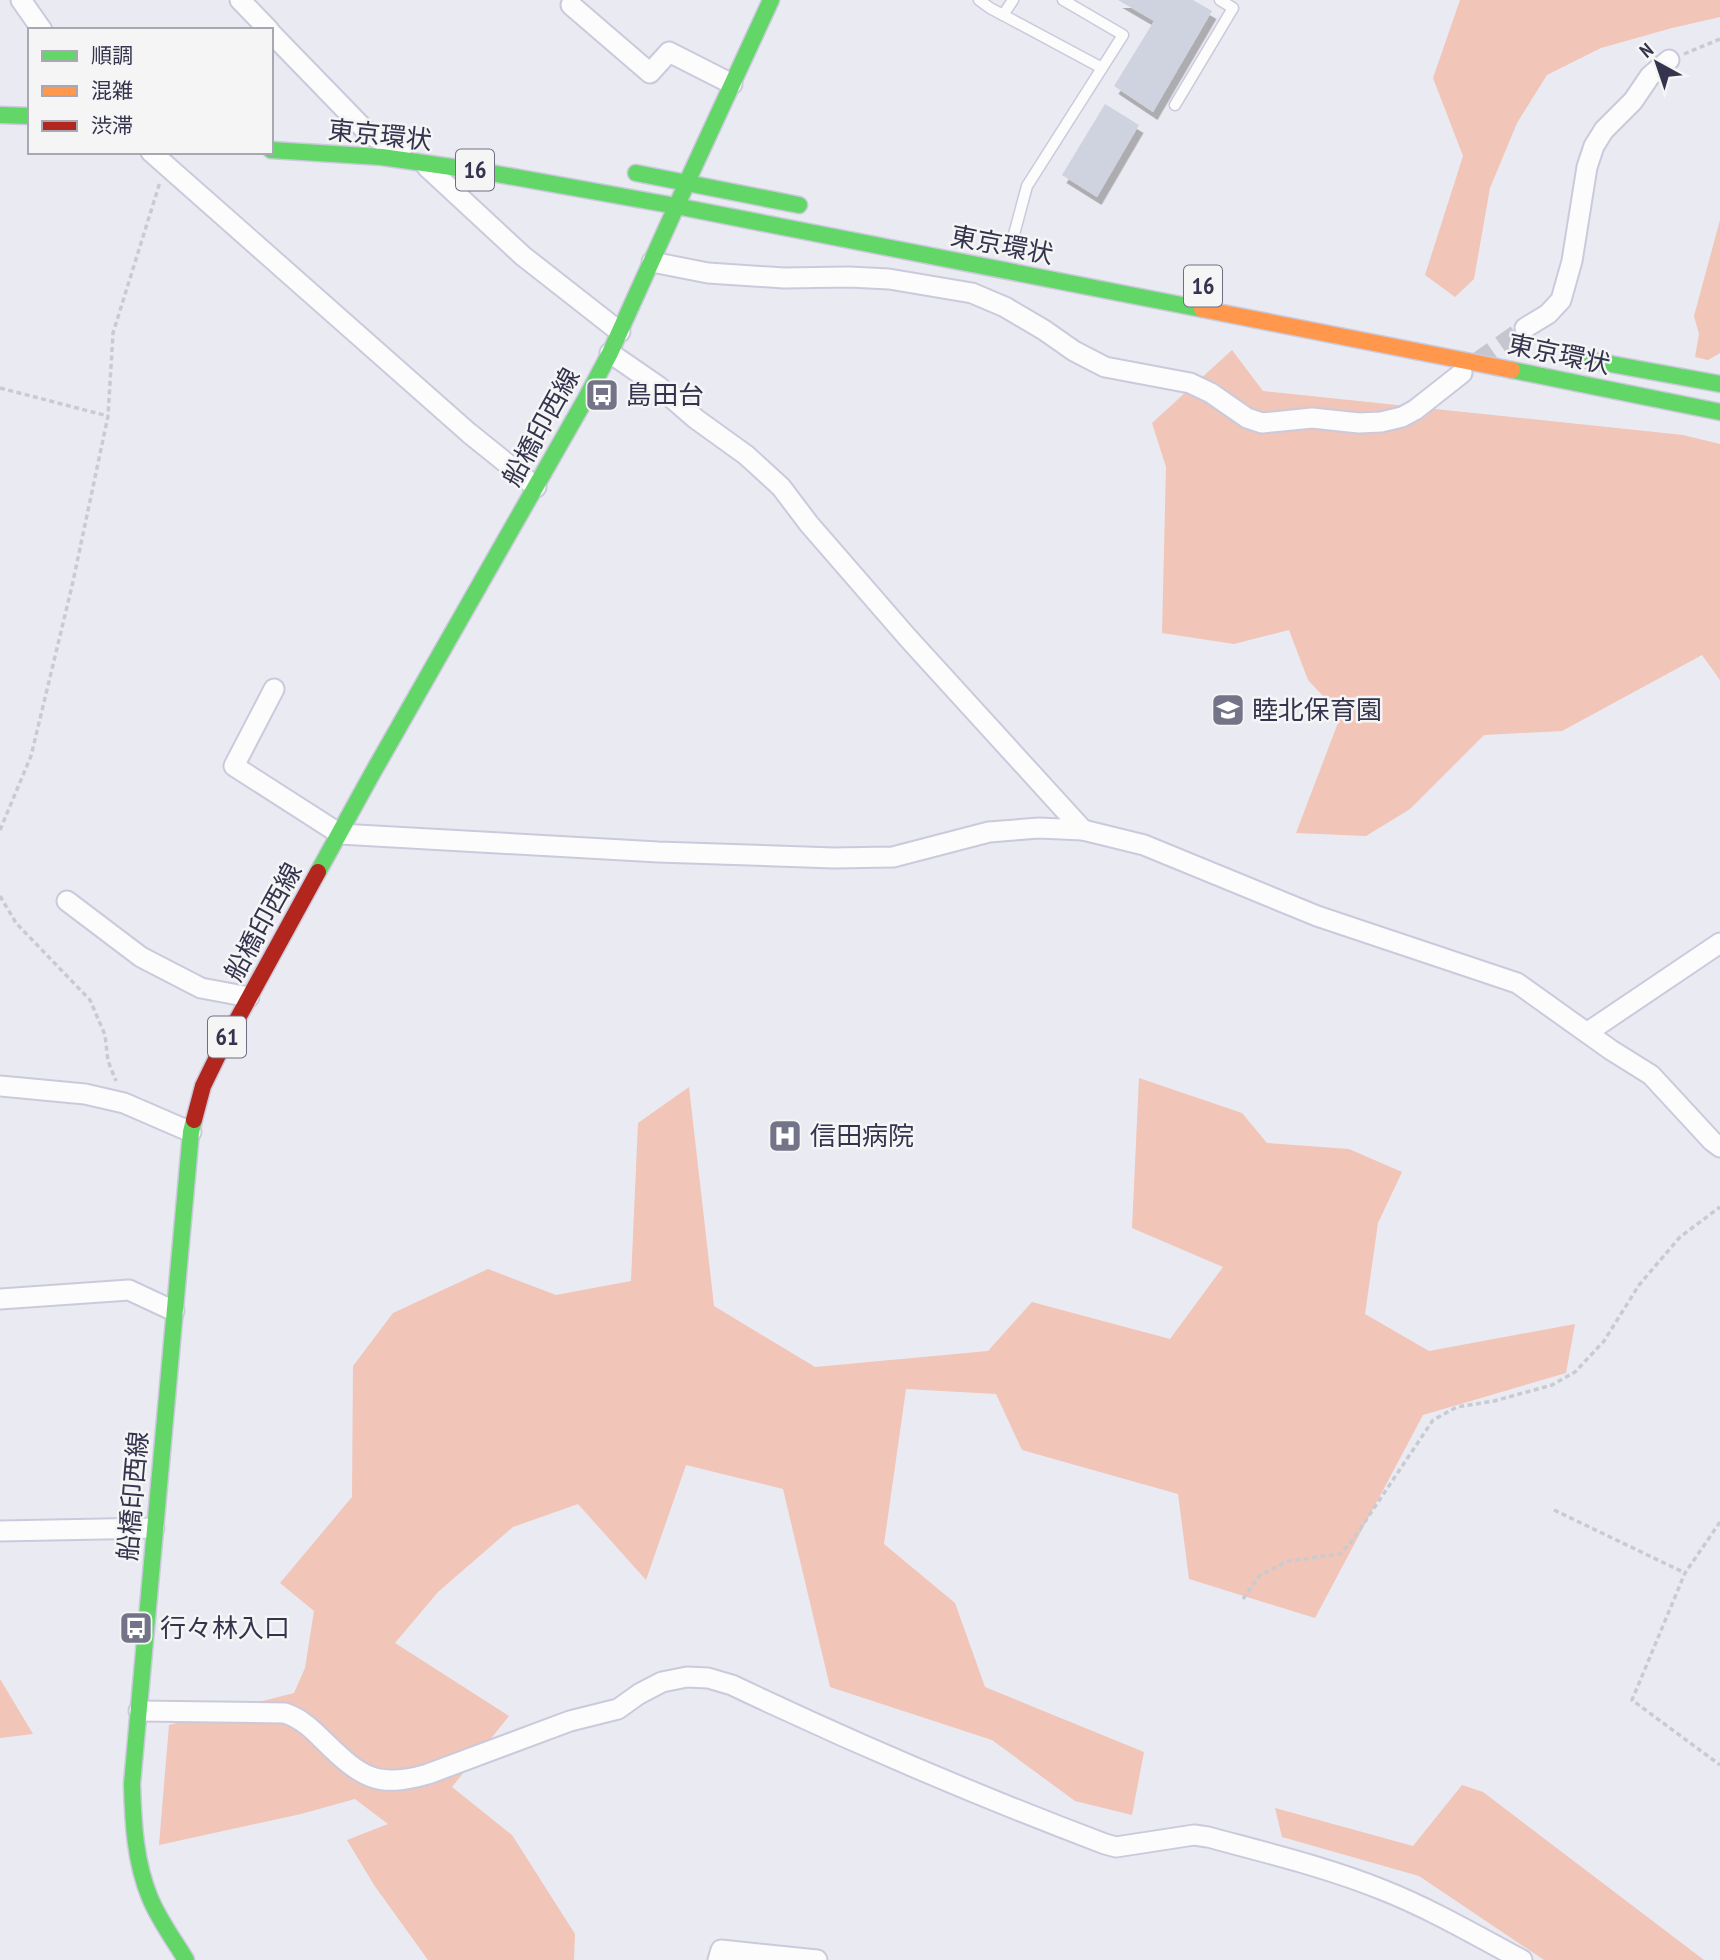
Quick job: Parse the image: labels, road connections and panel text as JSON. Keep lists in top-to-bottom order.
{
  "streets": {
    "main road": [
      "東京環状",
      "16",
      "船橋印西線",
      "61"
    ]
  },
  "crossings": [
    ["東京環状", "船橋印西線"]
  ],
  "places": {
    "bus stop": ["島田台", "行々林入口"],
    "school or university": ["睦北保育園"],
    "hospital": ["信田病院"]
  },
  "legend": ["順調", "混雑", "渋滞"],
  "north": "top left"
}
